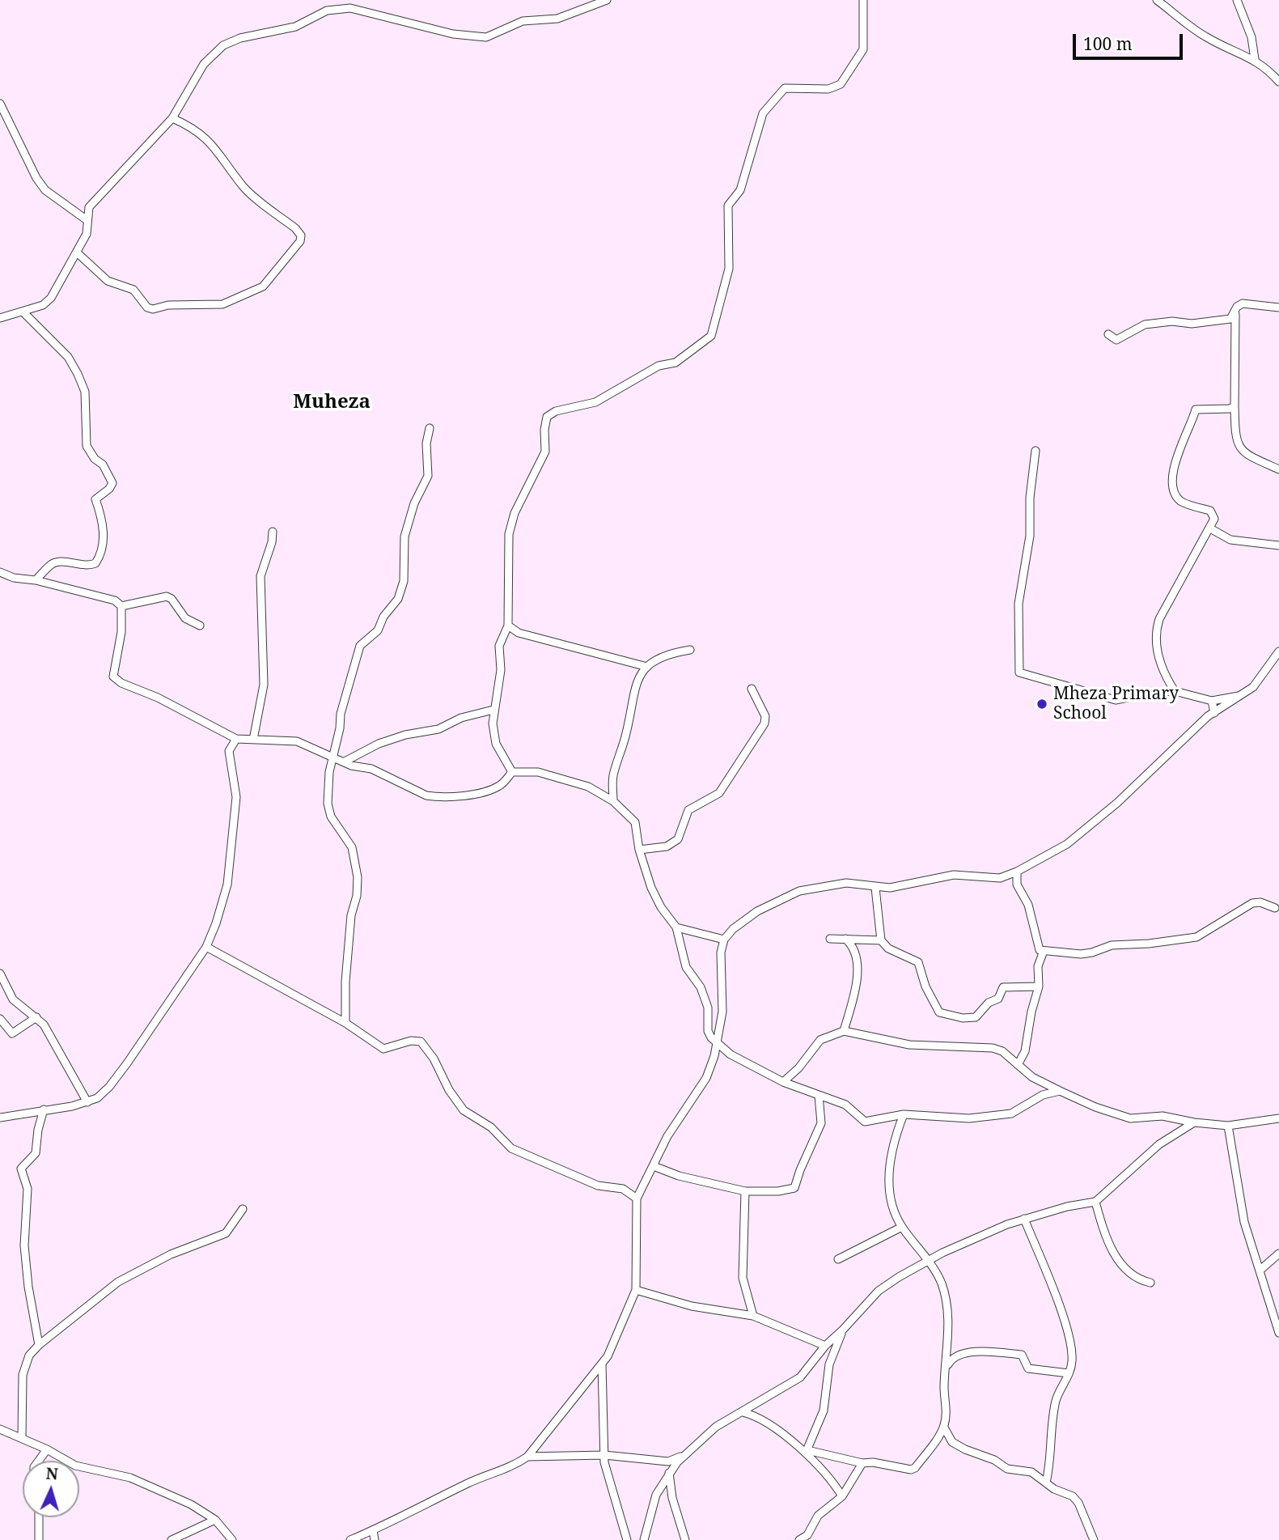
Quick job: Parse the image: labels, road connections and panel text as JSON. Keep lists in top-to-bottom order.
{
  "districts": ["Muheza"],
  "places": ["Mheza Primary School"],
  "scale_bar": "100 m",
  "north": "top"
}
